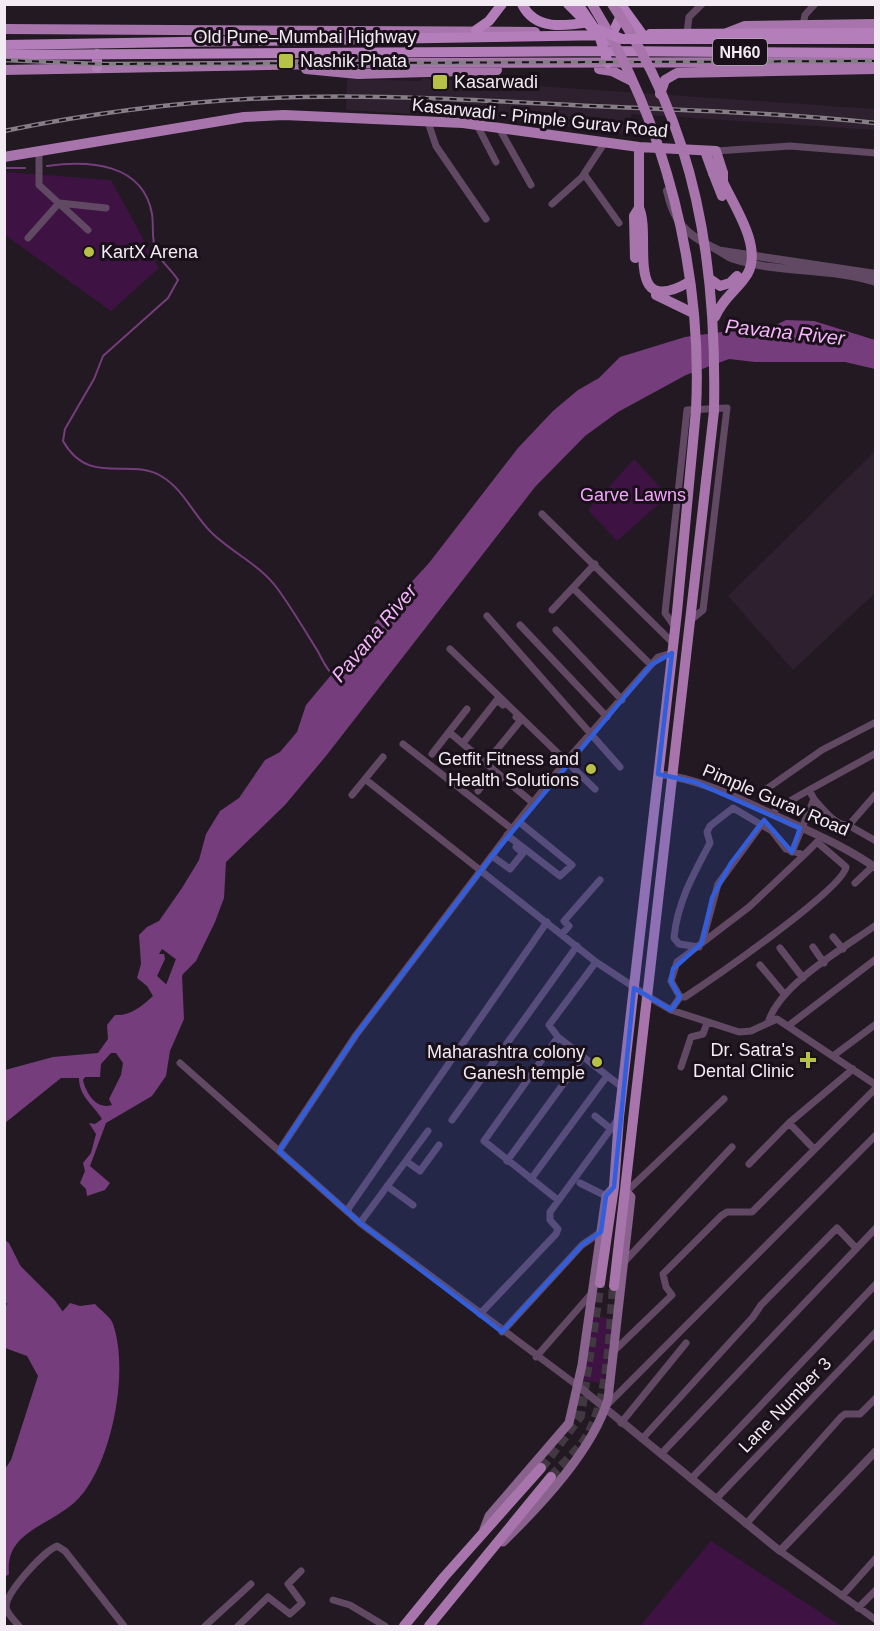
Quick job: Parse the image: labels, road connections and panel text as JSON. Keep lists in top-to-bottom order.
{
  "streets": {
    "highway": ["Old Pune–Mumbai Highway", "NH60"],
    "main road": ["Kasarwadi - Pimple Gurav Road"],
    "street": ["Pimple Gurav Road", "Lane Number 3"]
  },
  "crossings": [
    ["Old Pune–Mumbai Highway", "NH60"]
  ],
  "water": ["Pavana River"],
  "parks": ["Garve Lawns"],
  "places": {
    "transit": ["Nashik Phata", "Kasarwadi"],
    "other": ["KartX Arena", "Getfit Fitness and Health Solutions", "Maharashtra colony Ganesh temple"],
    "health": ["Dr. Satra's Dental Clinic"]
  }
}
